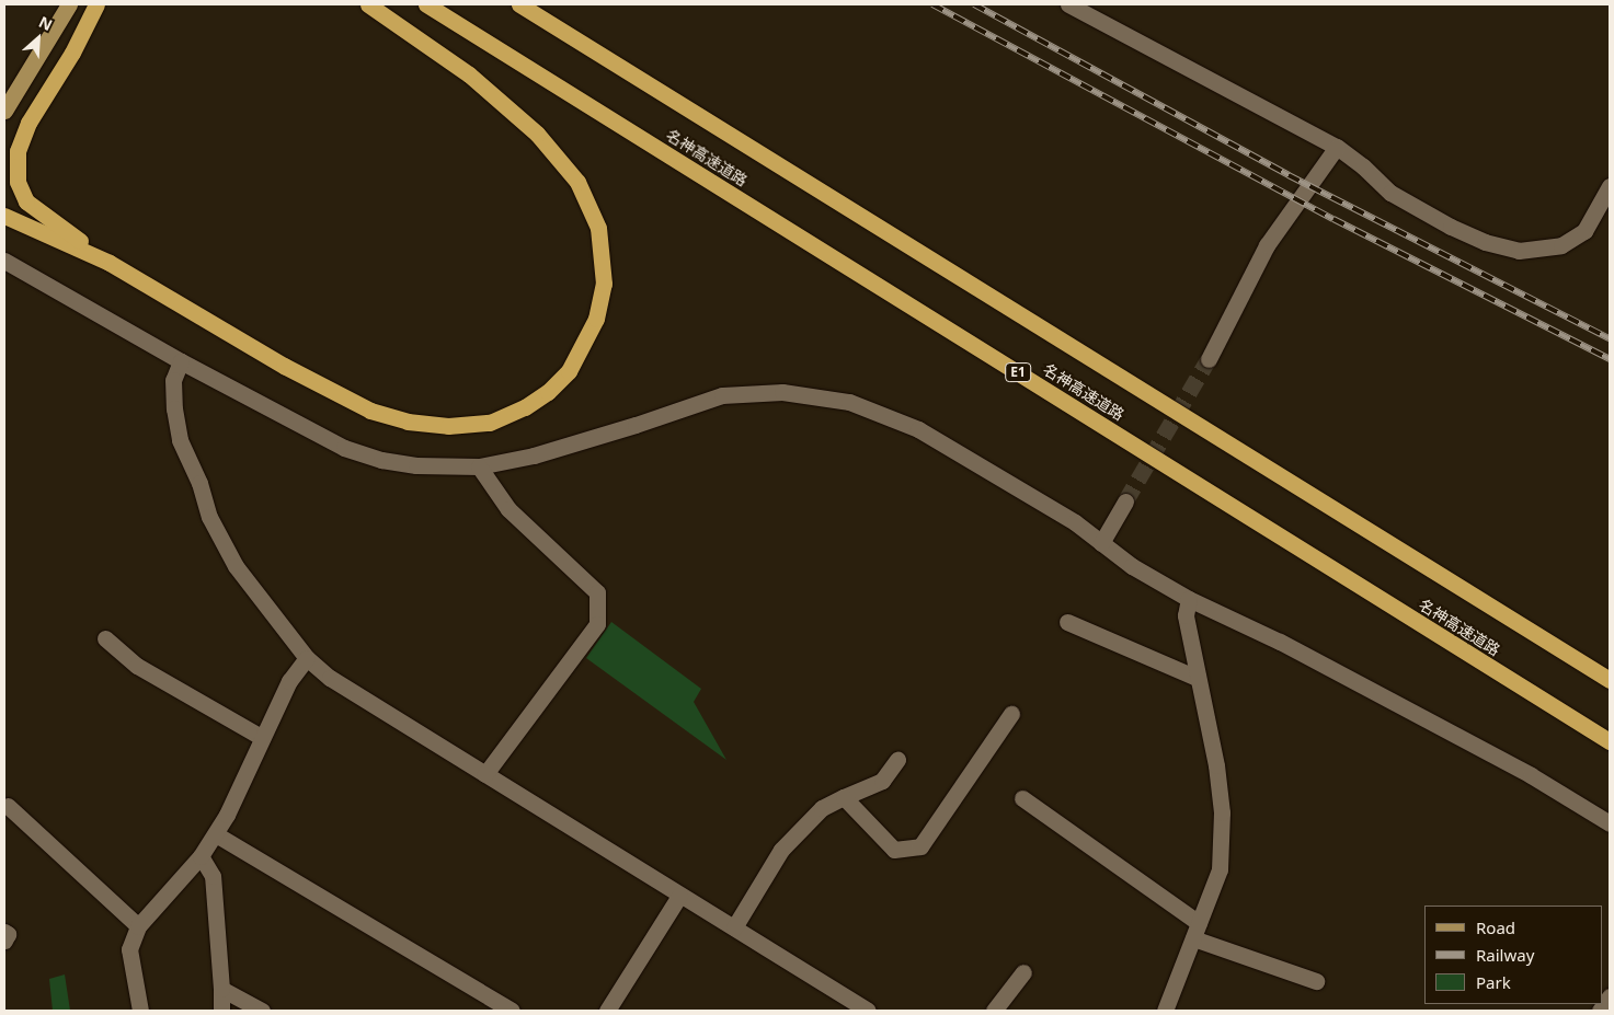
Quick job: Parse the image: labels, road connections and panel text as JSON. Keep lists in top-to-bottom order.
{
  "streets": {
    "highway": ["名神高速道路", "E1"]
  },
  "legend": ["Road", "Railway", "Park"],
  "north": "top right"
}
